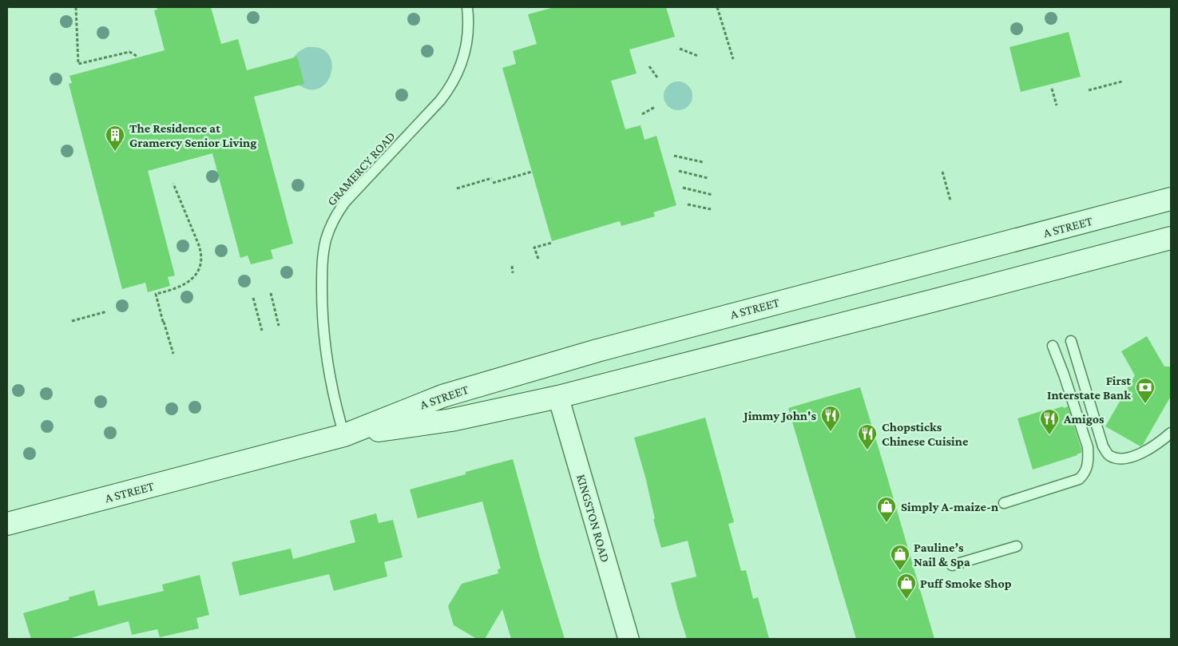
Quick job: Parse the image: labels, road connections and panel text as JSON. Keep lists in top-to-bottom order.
{
  "streets": {
    "main road": ["A STREET"],
    "street": ["KINGSTON ROAD"],
    "lane": ["GRAMERCY ROAD"]
  },
  "crossings": [
    ["GRAMERCY ROAD", "A STREET"],
    ["A STREET", "KINGSTON ROAD"]
  ],
  "places": {
    "building": ["The Residence at Gramercy Senior Living"],
    "bank": ["First Interstate Bank"],
    "restaurant": ["Jimmy John's", "Amigos", "Chopsticks Chinese Cuisine"],
    "shop": ["Simply A-maize-n", "Pauline’s Nail & Spa", "Puff Smoke Shop"]
  }
}
